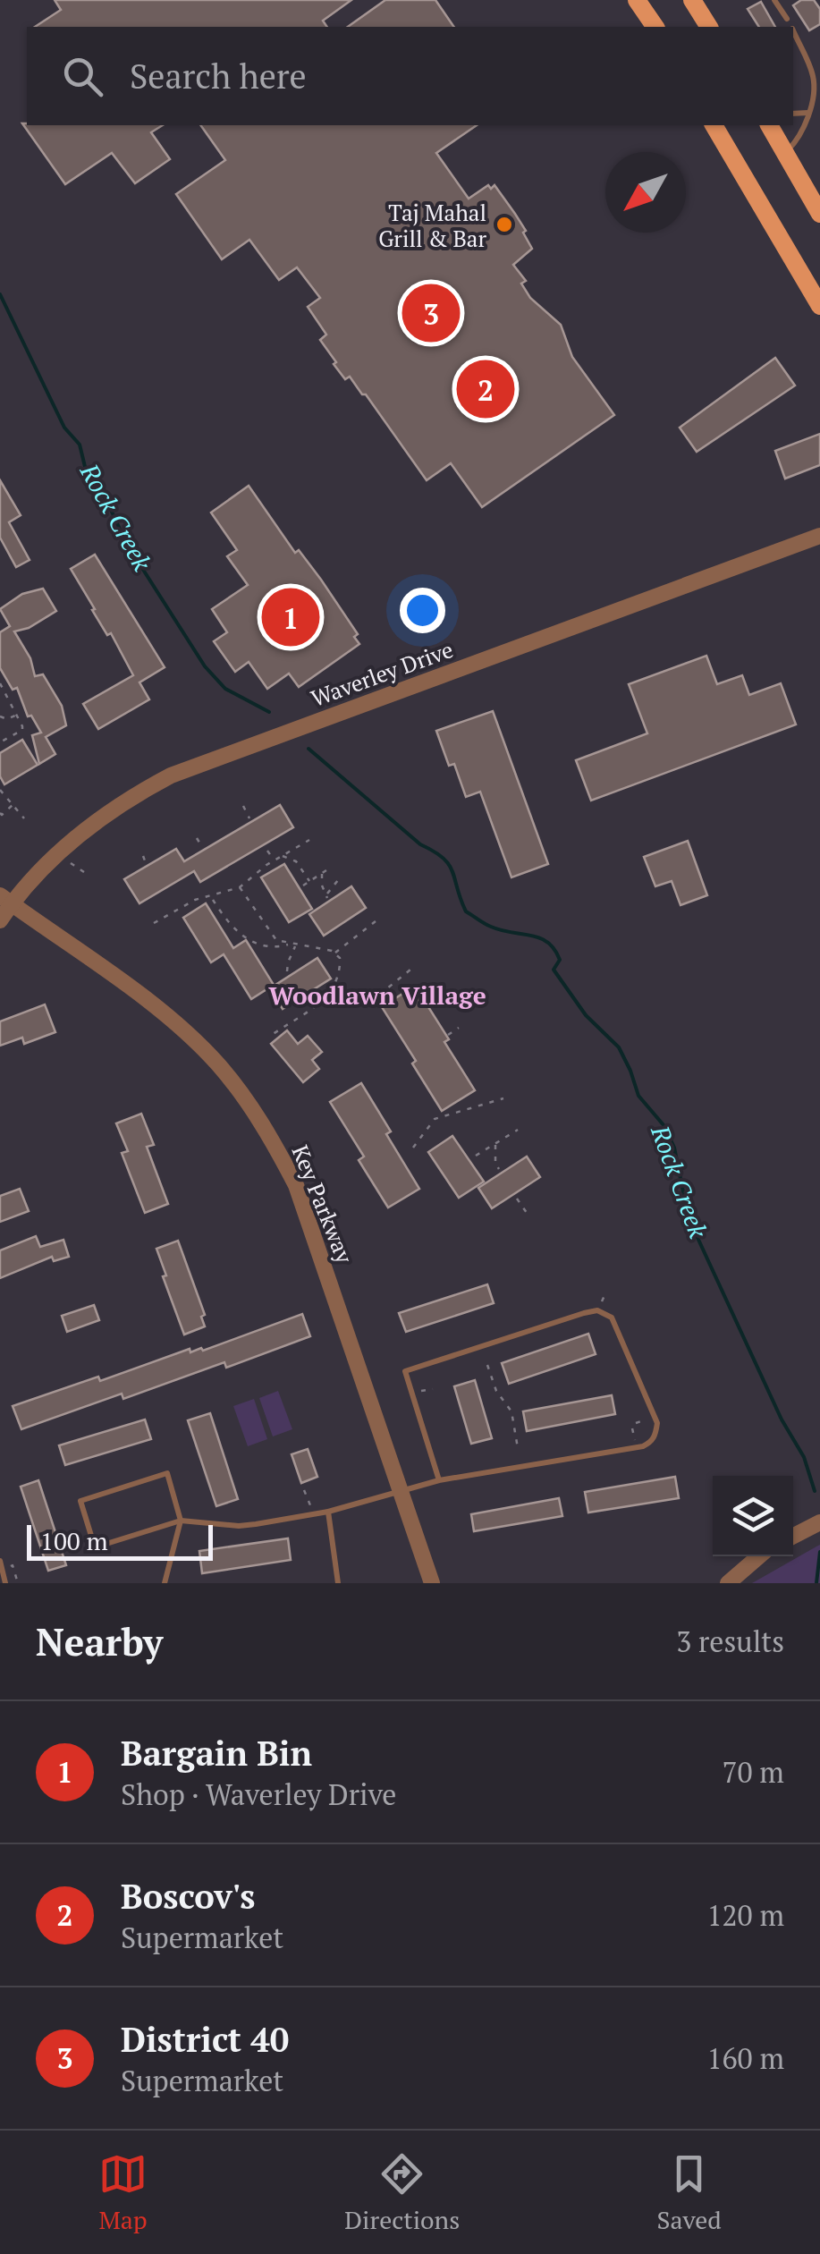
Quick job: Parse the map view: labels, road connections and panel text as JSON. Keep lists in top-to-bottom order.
{
  "streets": {
    "street": ["Waverley Drive", "Key Parkway"]
  },
  "crossings": [
    ["Waverley Drive", "Key Parkway"]
  ],
  "districts": ["Woodlawn Village"],
  "water": ["Rock Creek"],
  "places": ["Taj Mahal Grill & Bar"],
  "scale_bar": "100 m",
  "north": "bottom left",
  "page": {
    "search": "Search here",
    "pins": ["3", "2", "1"],
    "scale": "100 m",
    "heading": ["Nearby", "3 results"],
    "list": [
      {
        "mark": "1",
        "name": "Bargain Bin",
        "note": "Shop · Waverley Drive",
        "value": "70 m"
      },
      {
        "mark": "2",
        "name": "Boscov's",
        "note": "Supermarket",
        "value": "120 m"
      },
      {
        "mark": "3",
        "name": "District 40",
        "note": "Supermarket",
        "value": "160 m"
      }
    ],
    "nav": ["Map", "Directions", "Saved"]
  }
}
